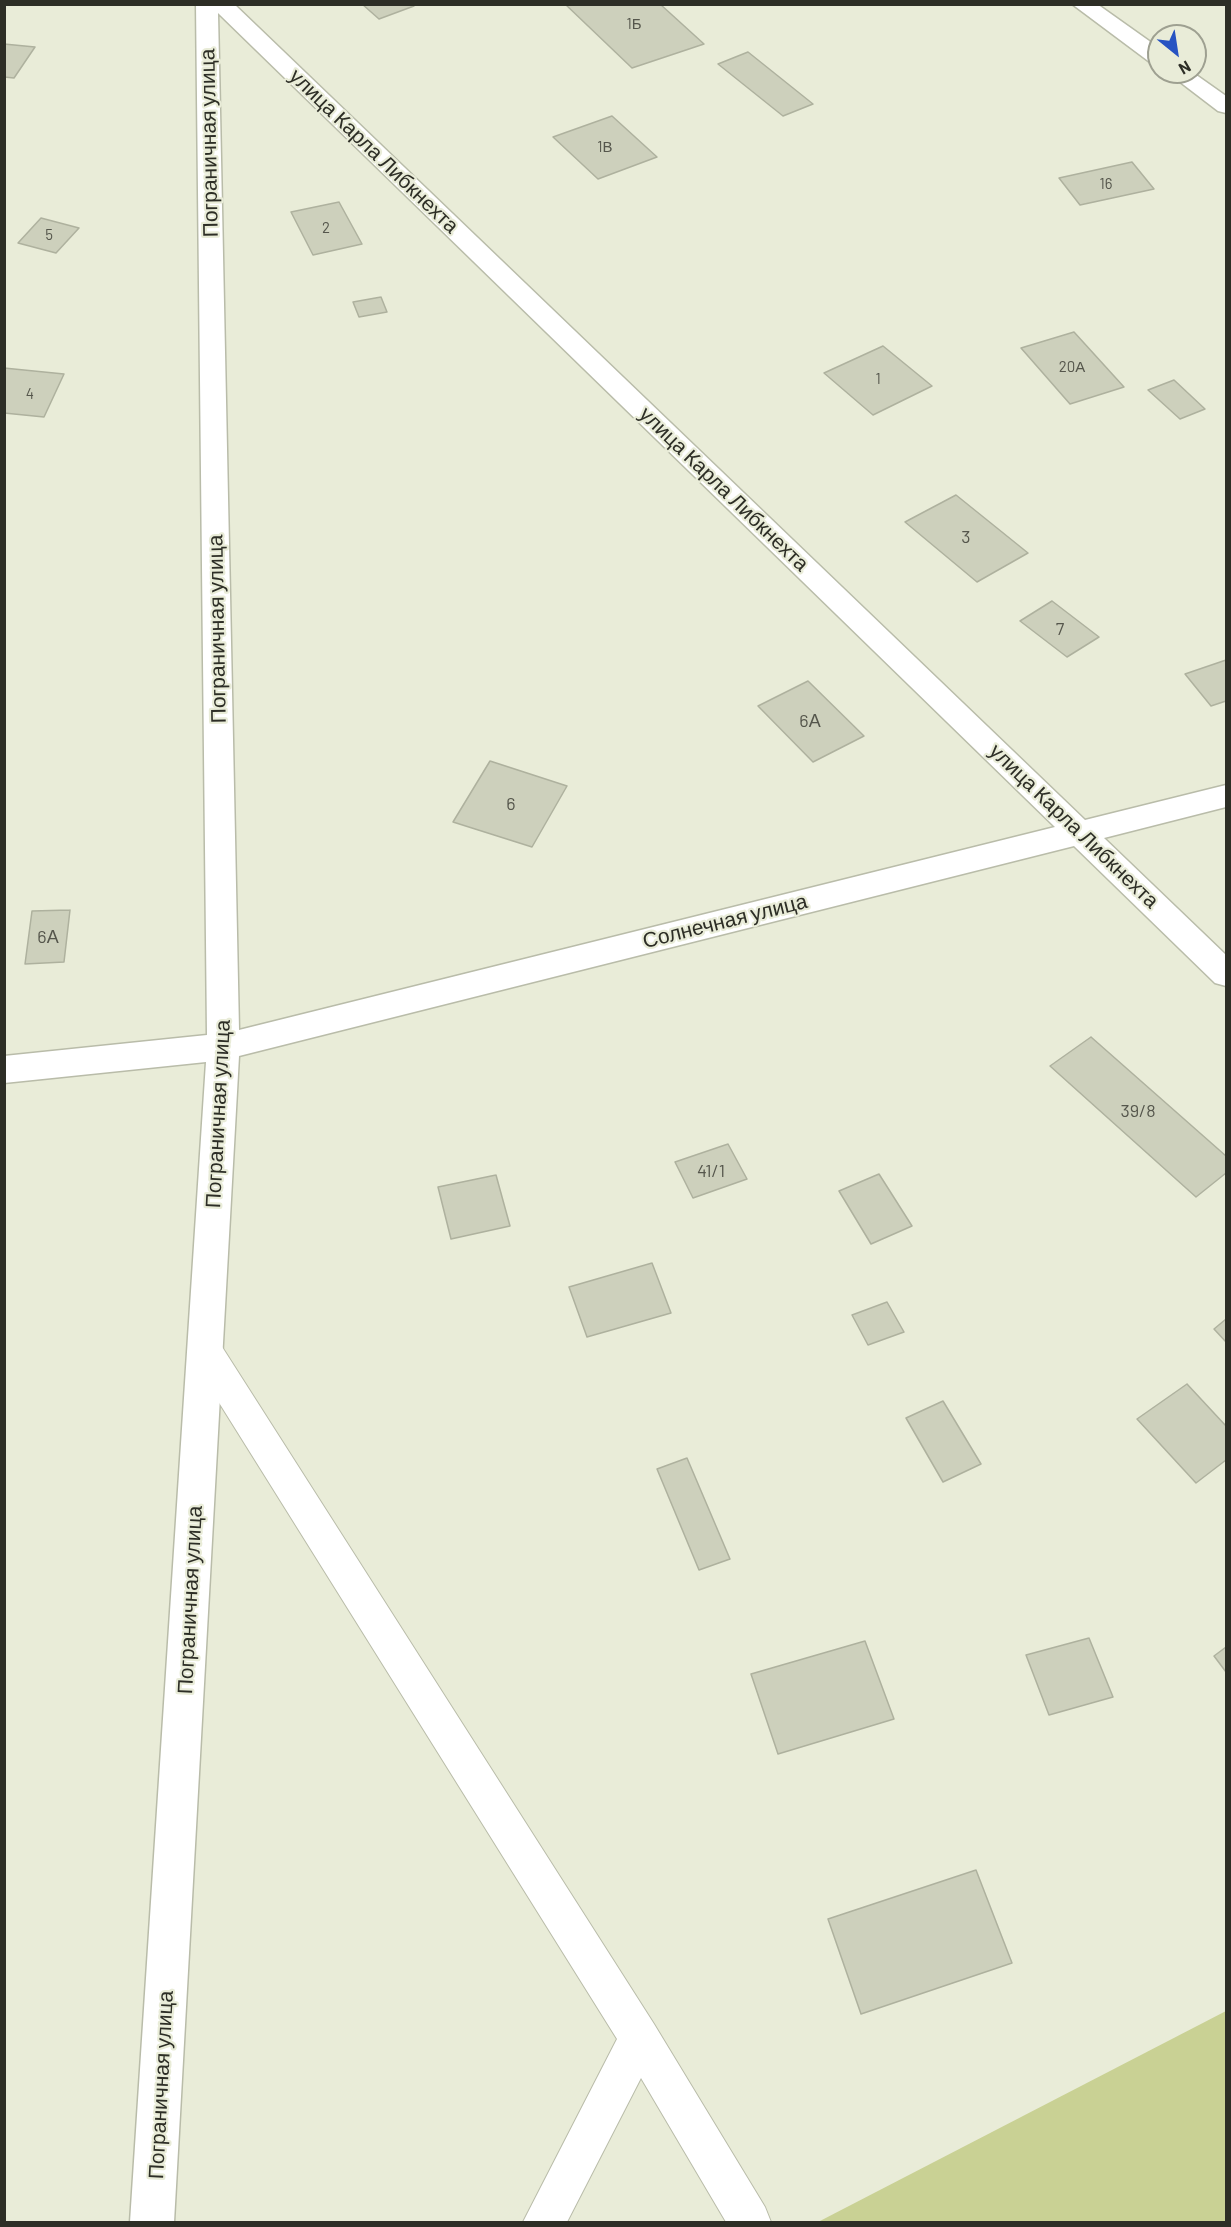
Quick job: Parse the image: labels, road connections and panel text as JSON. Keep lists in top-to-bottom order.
{
  "streets": {
    "street": ["Пограничная улица", "улица Карла Либкнехта", "Солнечная улица"]
  },
  "crossings": [
    ["Пограничная улица", "Солнечная улица"],
    ["улица Карла Либкнехта", "Солнечная улица"]
  ],
  "house_numbers": [
    "1Б",
    "1В",
    "16",
    "2",
    "5",
    "20А",
    "1",
    "4",
    "3",
    "7",
    "6А",
    "6",
    "6А",
    "39/8",
    "41/1"
  ],
  "north": "bottom right"
}
